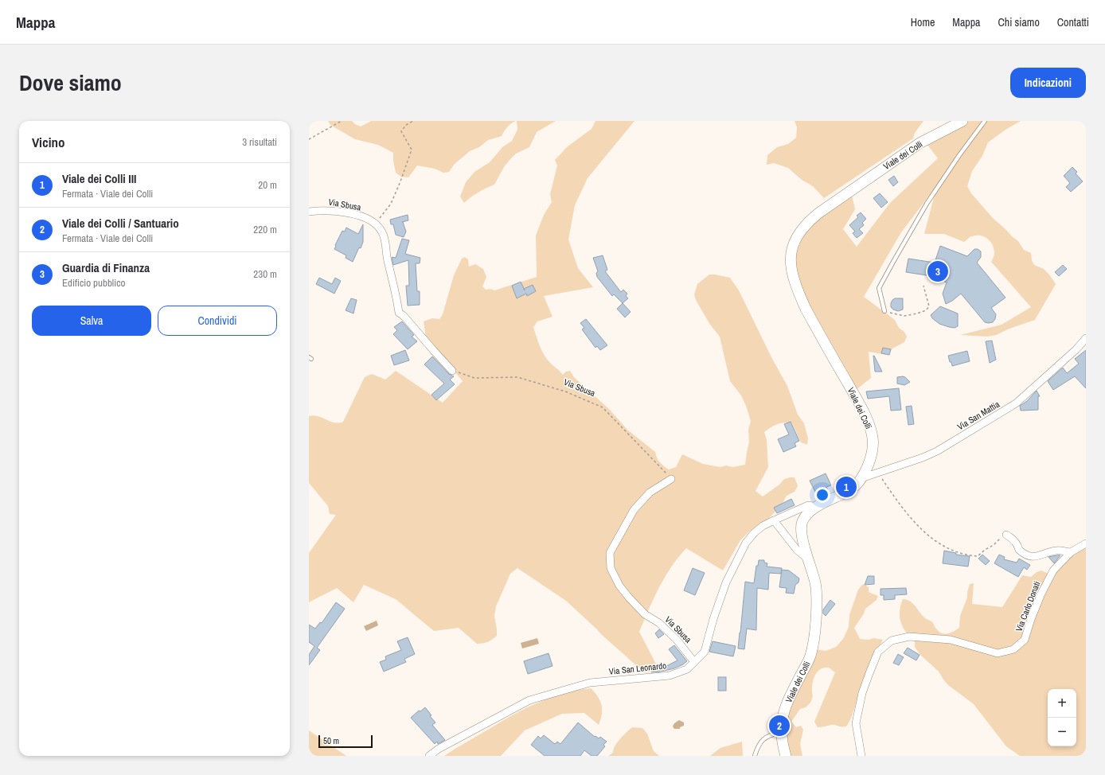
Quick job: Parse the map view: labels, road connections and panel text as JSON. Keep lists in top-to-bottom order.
{
  "streets": {
    "street": [
      "Viale dei Colli",
      "Via Sbusa",
      "Via San Mattia",
      "Via Carlo Donati",
      "Via San Leonardo"
    ]
  },
  "crossings": [
    ["Viale dei Colli", "Via San Mattia"],
    ["Viale dei Colli", "Via San Leonardo"],
    ["Via Sbusa", "Via San Leonardo"]
  ],
  "scale_bar": "50 m",
  "page": {
    "header": "Mappa",
    "nav": [
      "Home",
      "Mappa",
      "Chi siamo",
      "Contatti"
    ],
    "title": "Dove siamo",
    "buttons": [
      "Indicazioni",
      ["Salva", "Condividi"]
    ],
    "heading": ["Vicino", "3 risultati"],
    "list": [
      {
        "mark": "1",
        "name": "Viale dei Colli III",
        "note": "Fermata · Viale dei Colli",
        "value": "20 m"
      },
      {
        "mark": "2",
        "name": "Viale dei Colli / Santuario",
        "note": "Fermata · Viale dei Colli",
        "value": "220 m"
      },
      {
        "mark": "3",
        "name": "Guardia di Finanza",
        "note": "Edificio pubblico",
        "value": "230 m"
      }
    ],
    "pins": ["3", "1", "2"],
    "map_buttons": ["+", "−"],
    "scale": "50 m"
  }
}
